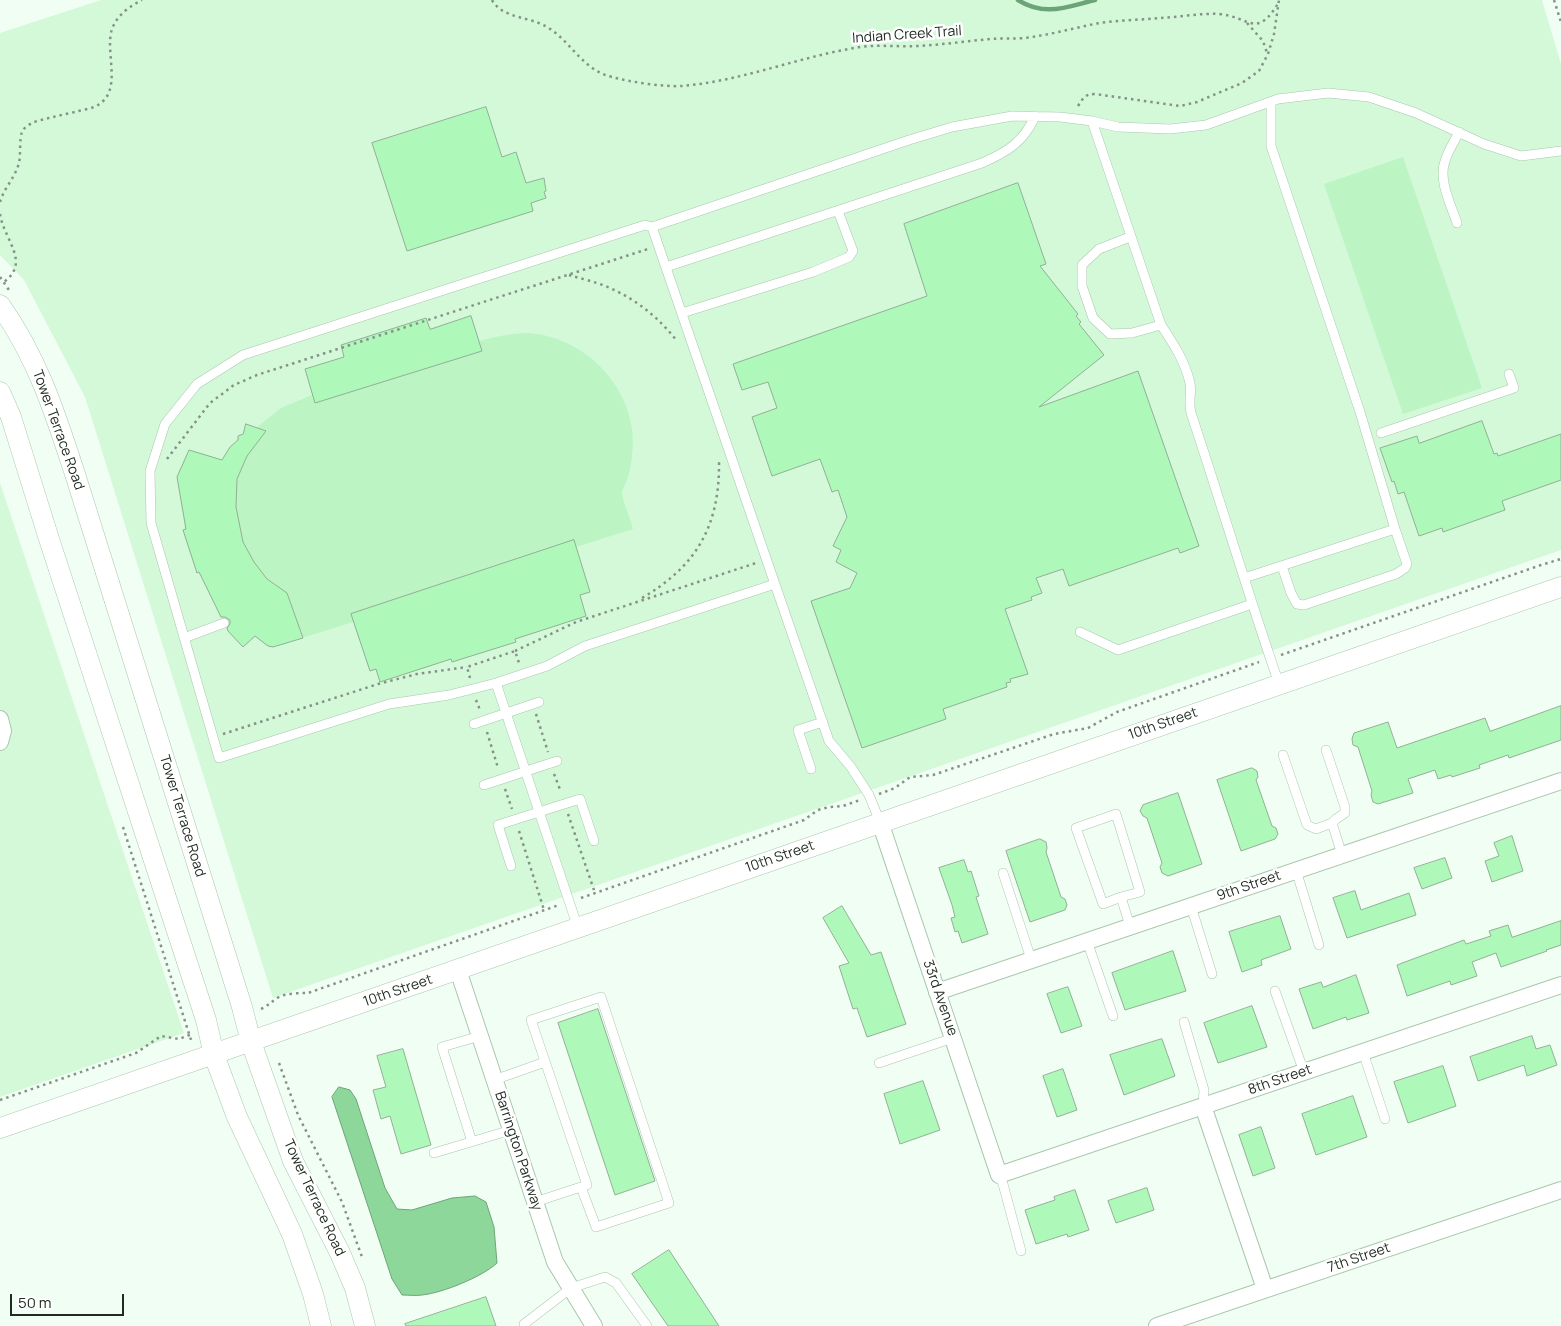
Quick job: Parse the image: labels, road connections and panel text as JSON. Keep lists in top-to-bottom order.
{
  "streets": {
    "street": [
      "Tower Terrace Road",
      "10th Street",
      "9th Street",
      "33rd Avenue",
      "8th Street",
      "Barrington Parkway",
      "7th Street"
    ],
    "path": ["Indian Creek Trail"]
  },
  "crossings": [
    ["Tower Terrace Road", "10th Street"],
    ["10th Street", "33rd Avenue"],
    ["10th Street", "Barrington Parkway"],
    ["9th Street", "33rd Avenue"],
    ["33rd Avenue", "8th Street"]
  ],
  "scale_bar": "50 m"
}
